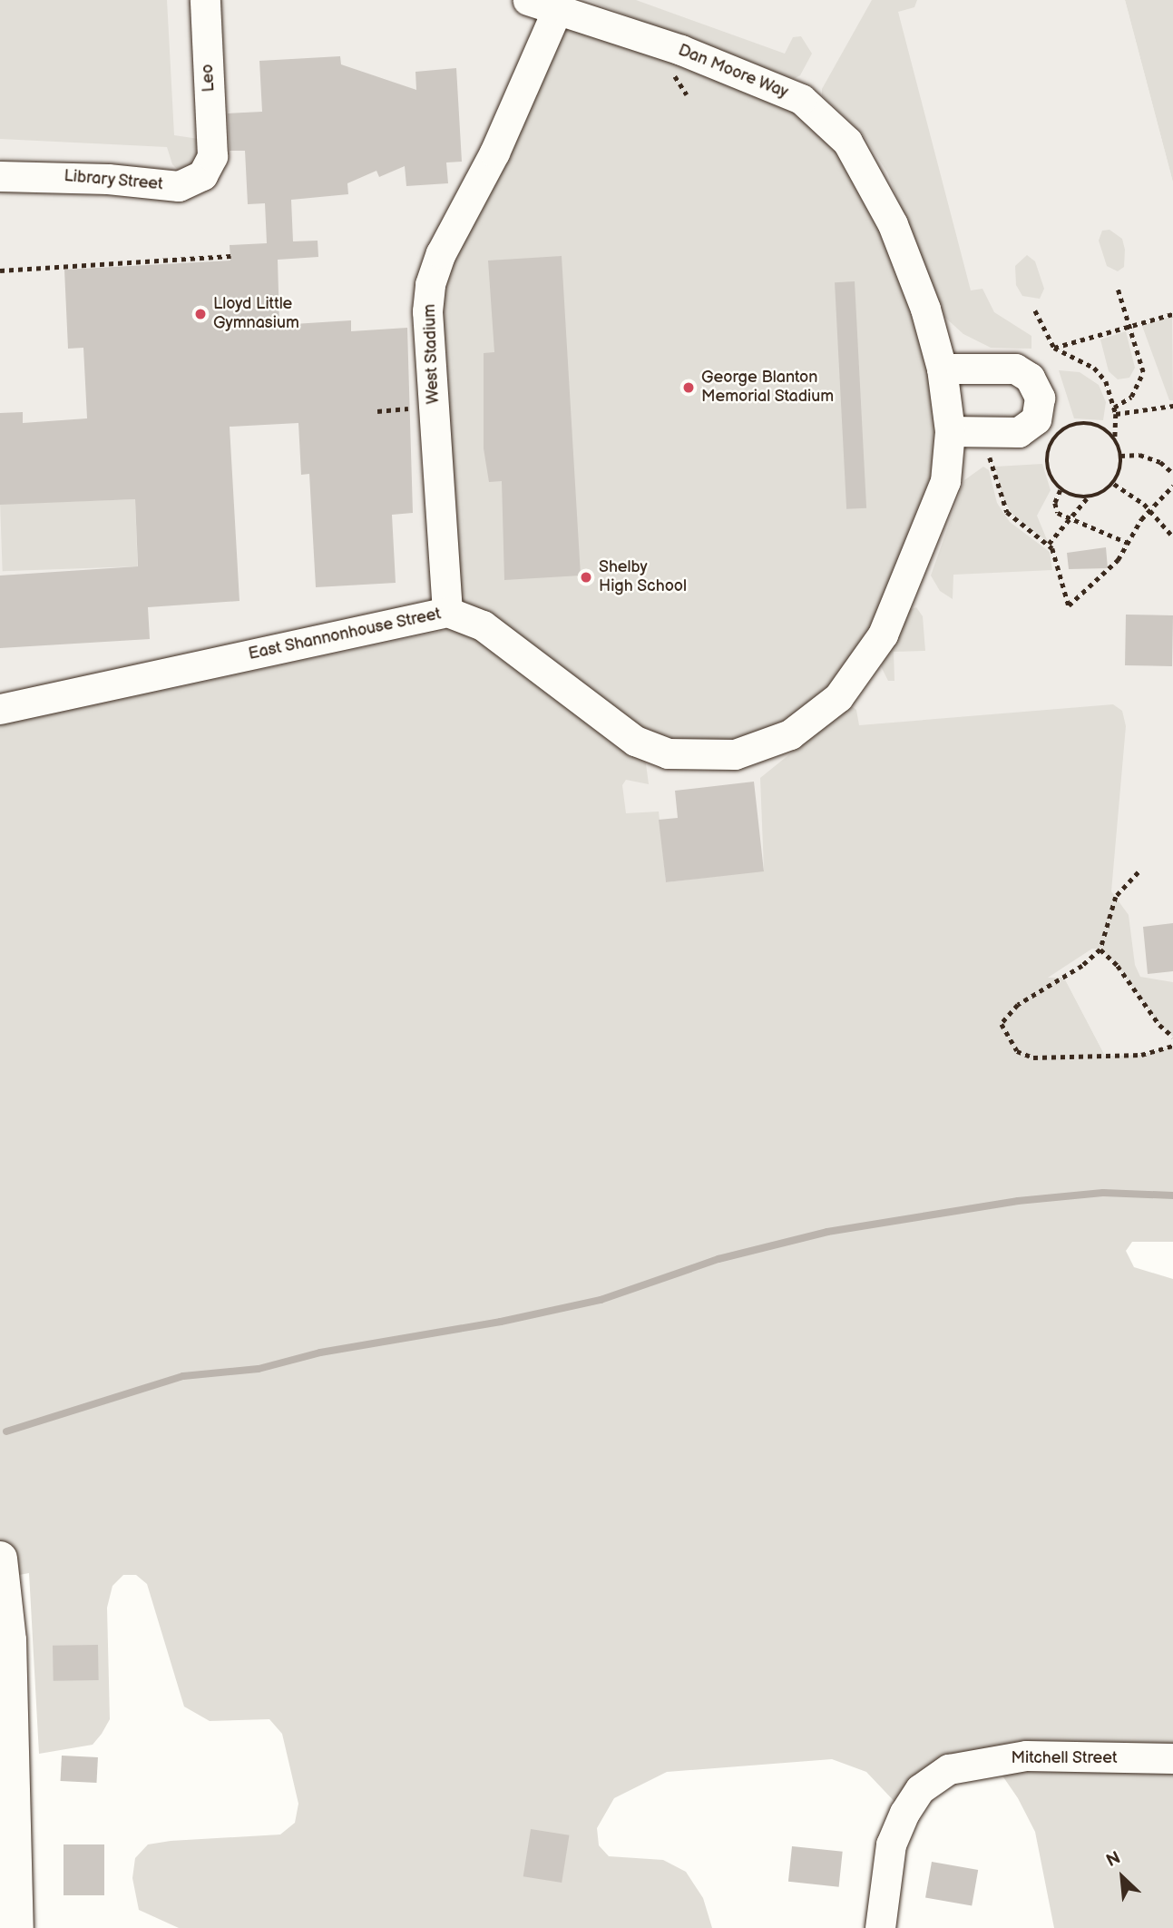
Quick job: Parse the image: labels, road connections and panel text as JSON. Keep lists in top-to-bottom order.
{
  "streets": {
    "street": [
      "Dan Moore Way",
      "Leo",
      "Library Street",
      "West Stadium",
      "East Shannonhouse Street",
      "Mitchell Street"
    ]
  },
  "crossings": [
    ["Dan Moore Way", "West Stadium"],
    ["Dan Moore Way", "East Shannonhouse Street"],
    ["Leo", "Library Street"],
    ["West Stadium", "East Shannonhouse Street"]
  ],
  "places": ["Lloyd Little Gymnasium", "George Blanton Memorial Stadium", "Shelby High School"],
  "north": "top left"
}
